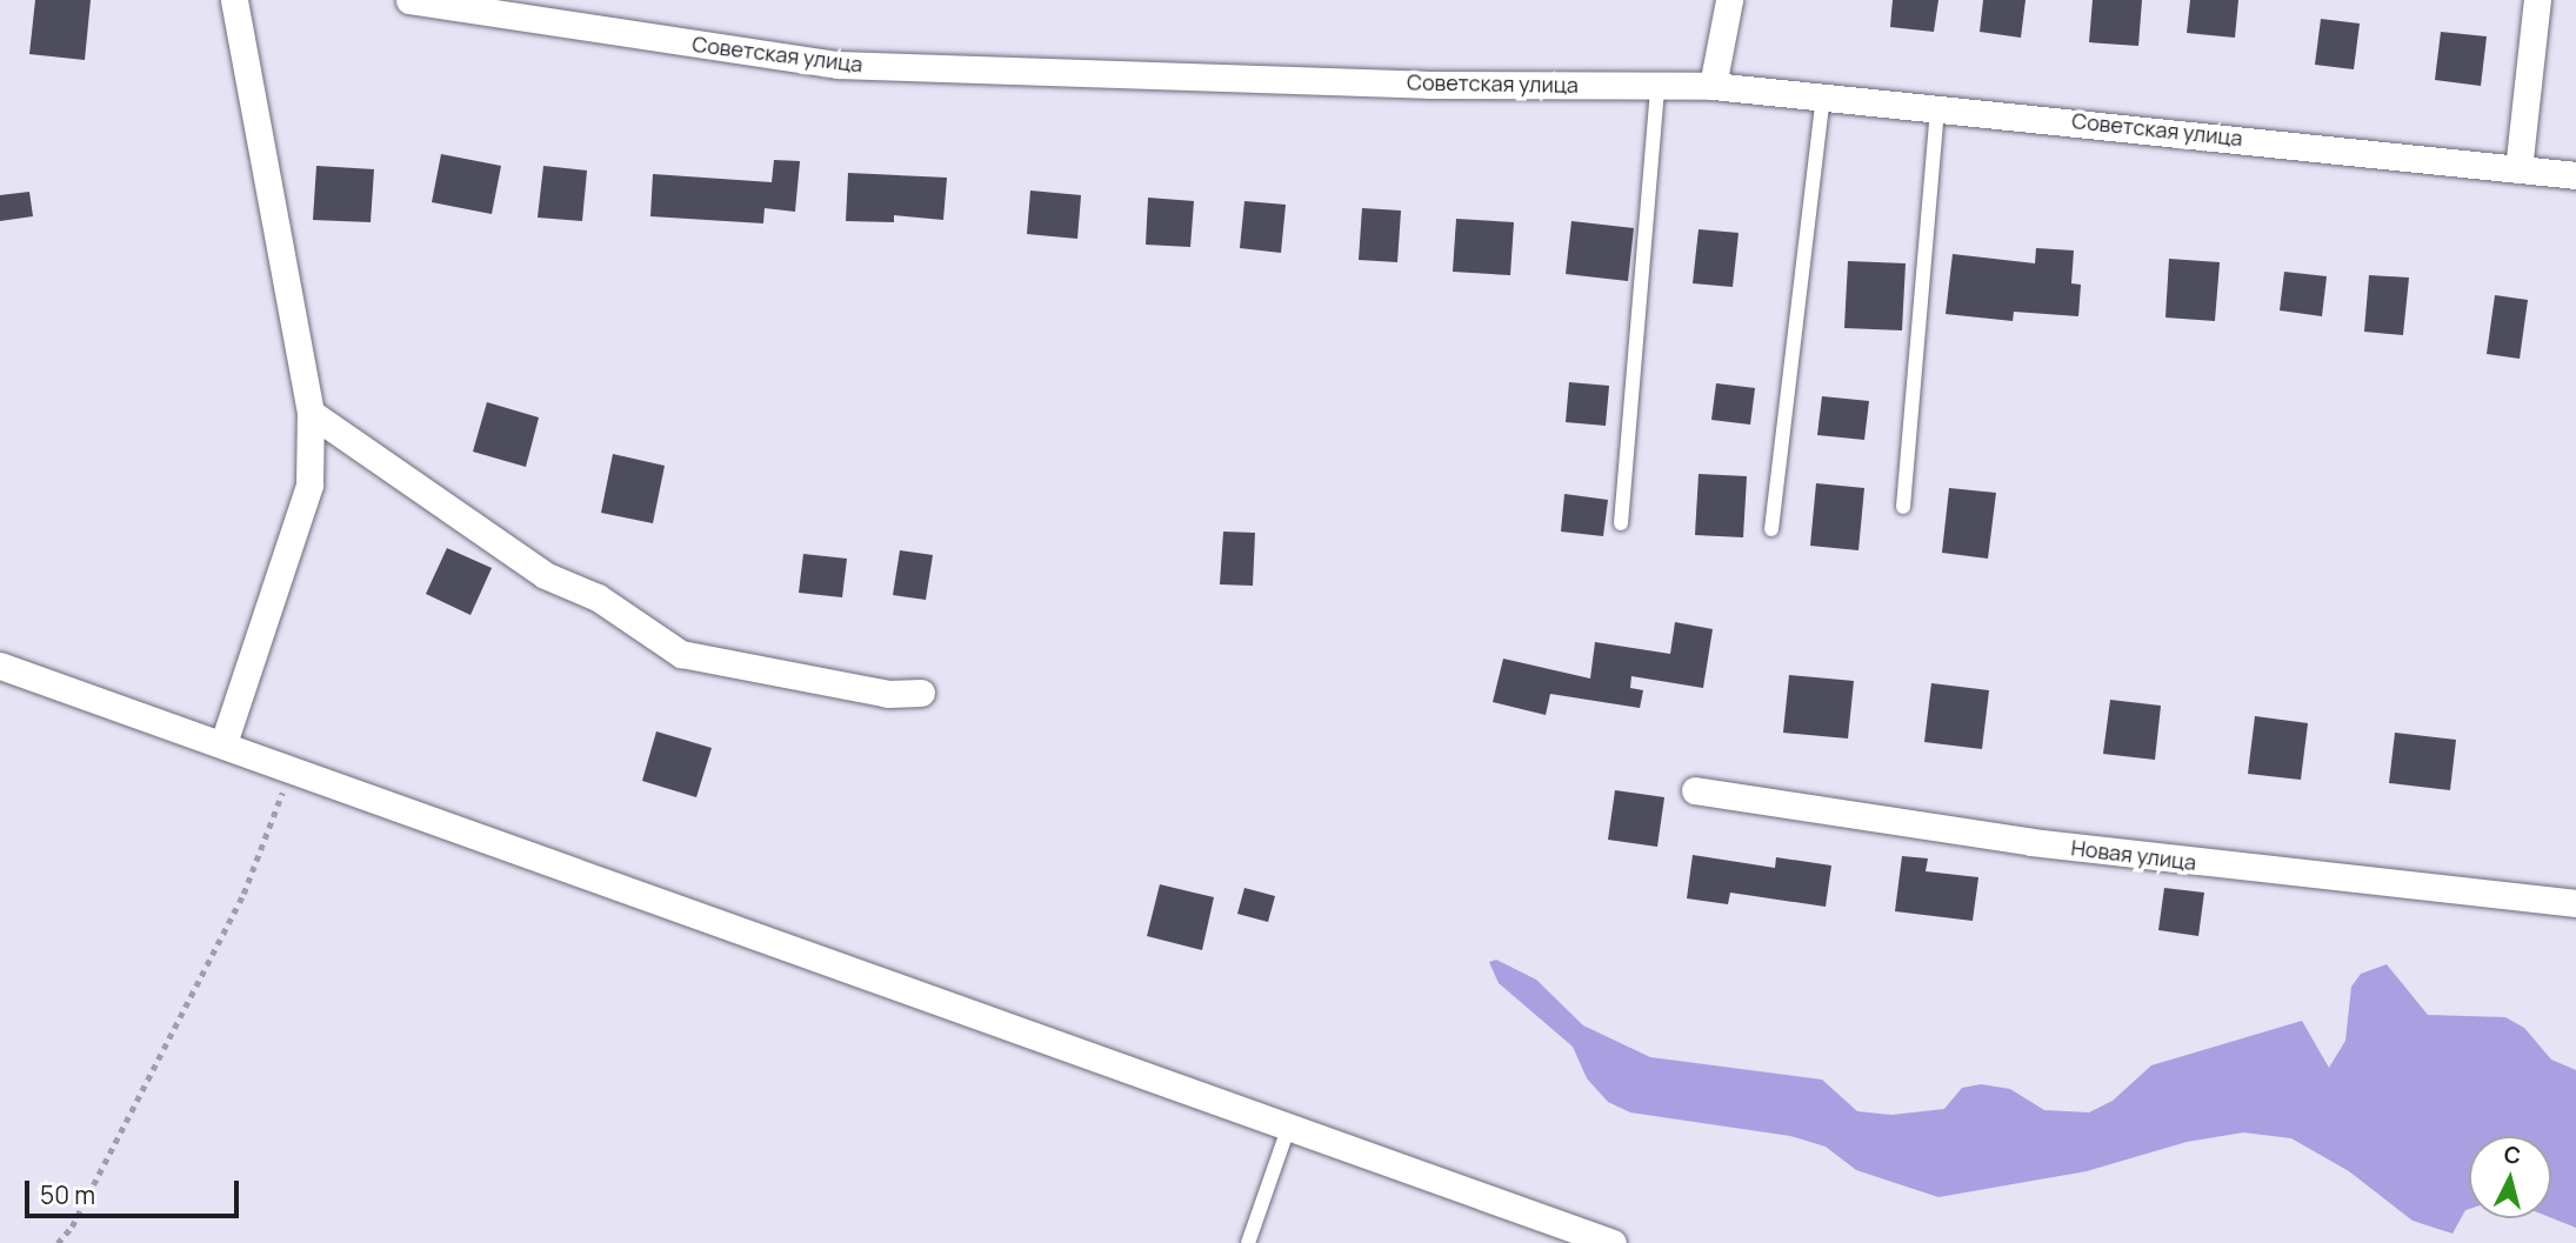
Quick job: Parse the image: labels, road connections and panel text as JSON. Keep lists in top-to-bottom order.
{
  "streets": {
    "street": ["Советская улица", "Новая улица"]
  },
  "scale_bar": "50 m",
  "north": "top"
}
